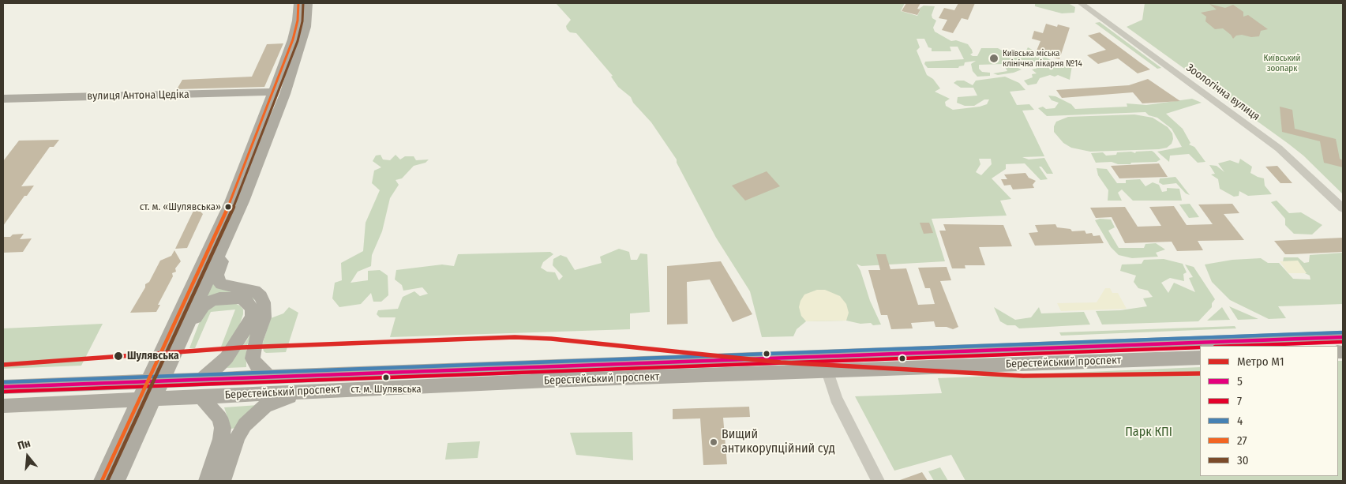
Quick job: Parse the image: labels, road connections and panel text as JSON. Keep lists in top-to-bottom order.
{
  "streets": {
    "main road": ["вулиця Антона Цедіка", "Берестейський проспект"],
    "street": ["Зоологічна вулиця"]
  },
  "parks": ["Київський зоопарк", "Парк КПІ"],
  "places": [
    "Київська міська клінічна лікарня №14",
    "ст. м. «Шулявська»",
    "Шулявська",
    "ст. м. Шулявська",
    "Вищий антикорупційний суд"
  ],
  "lines": [
    "transit line 27",
    "transit line 30",
    "transit line 4",
    "metro line M1",
    "transit line 5",
    "transit line 7"
  ],
  "legend": [
    "Метро M1",
    "5",
    "7",
    "4",
    "27",
    "30"
  ],
  "north": "top"
}
